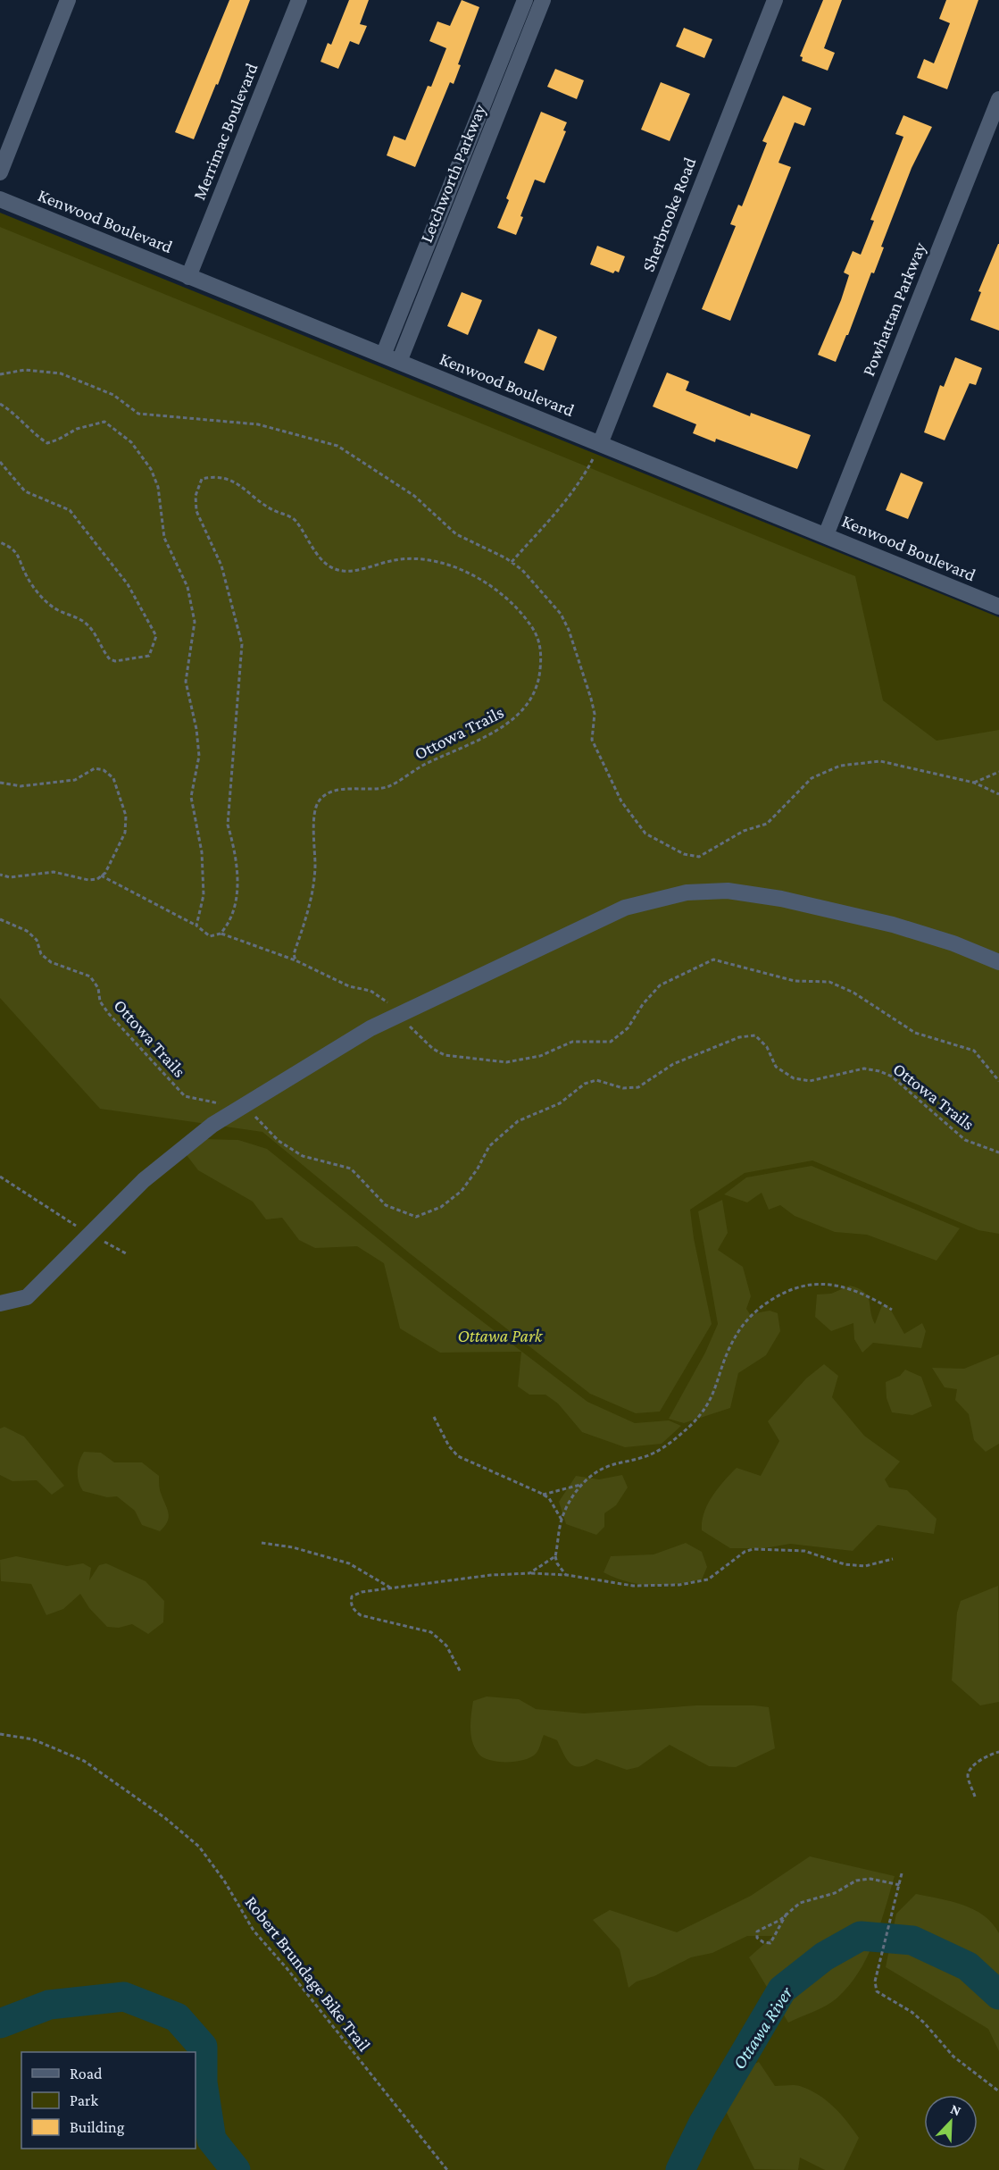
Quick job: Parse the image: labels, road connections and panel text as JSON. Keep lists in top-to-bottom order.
{
  "streets": {
    "street": [
      "Merrimac Boulevard",
      "Letchworth Parkway",
      "Sherbrooke Road",
      "Kenwood Boulevard",
      "Powhattan Parkway"
    ],
    "path": ["Ottowa Trails", "Robert Brundage Bike Trail"]
  },
  "crossings": [
    ["Merrimac Boulevard", "Kenwood Boulevard"],
    ["Letchworth Parkway", "Kenwood Boulevard"],
    ["Sherbrooke Road", "Kenwood Boulevard"],
    ["Kenwood Boulevard", "Powhattan Parkway"]
  ],
  "water": ["Ottawa River"],
  "parks": ["Ottawa Park"],
  "legend": ["Road", "Park", "Building"],
  "north": "top right"
}
